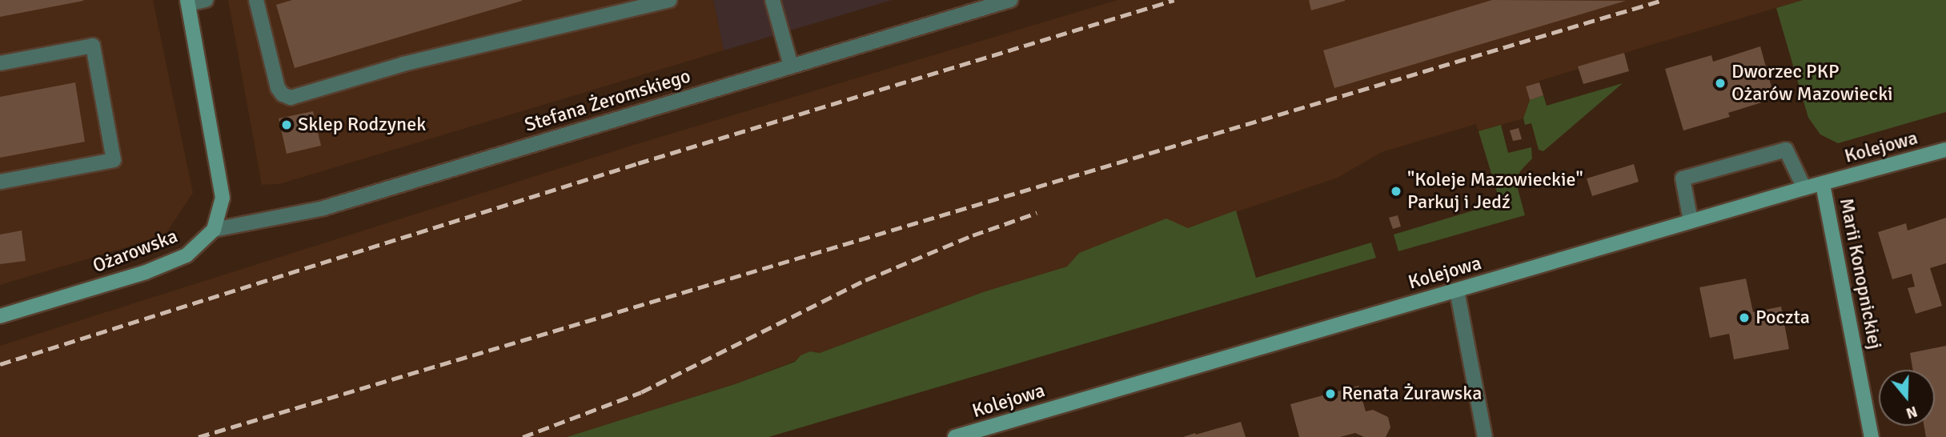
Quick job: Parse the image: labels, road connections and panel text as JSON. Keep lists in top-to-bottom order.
{
  "streets": {
    "street": [
      "Stefana Żeromskiego",
      "Kolejowa",
      "Ożarowska",
      "Marii Konopnickiej"
    ]
  },
  "crossings": [
    ["Stefana Żeromskiego", "Ożarowska"],
    ["Kolejowa", "Marii Konopnickiej"]
  ],
  "places": [
    "Dworzec PKP Ożarów Mazowiecki",
    "Sklep Rodzynek",
    "\"Koleje Mazowieckie\" Parkuj i Jedź",
    "Poczta",
    "Renata Żurawska"
  ],
  "north": "bottom"
}
